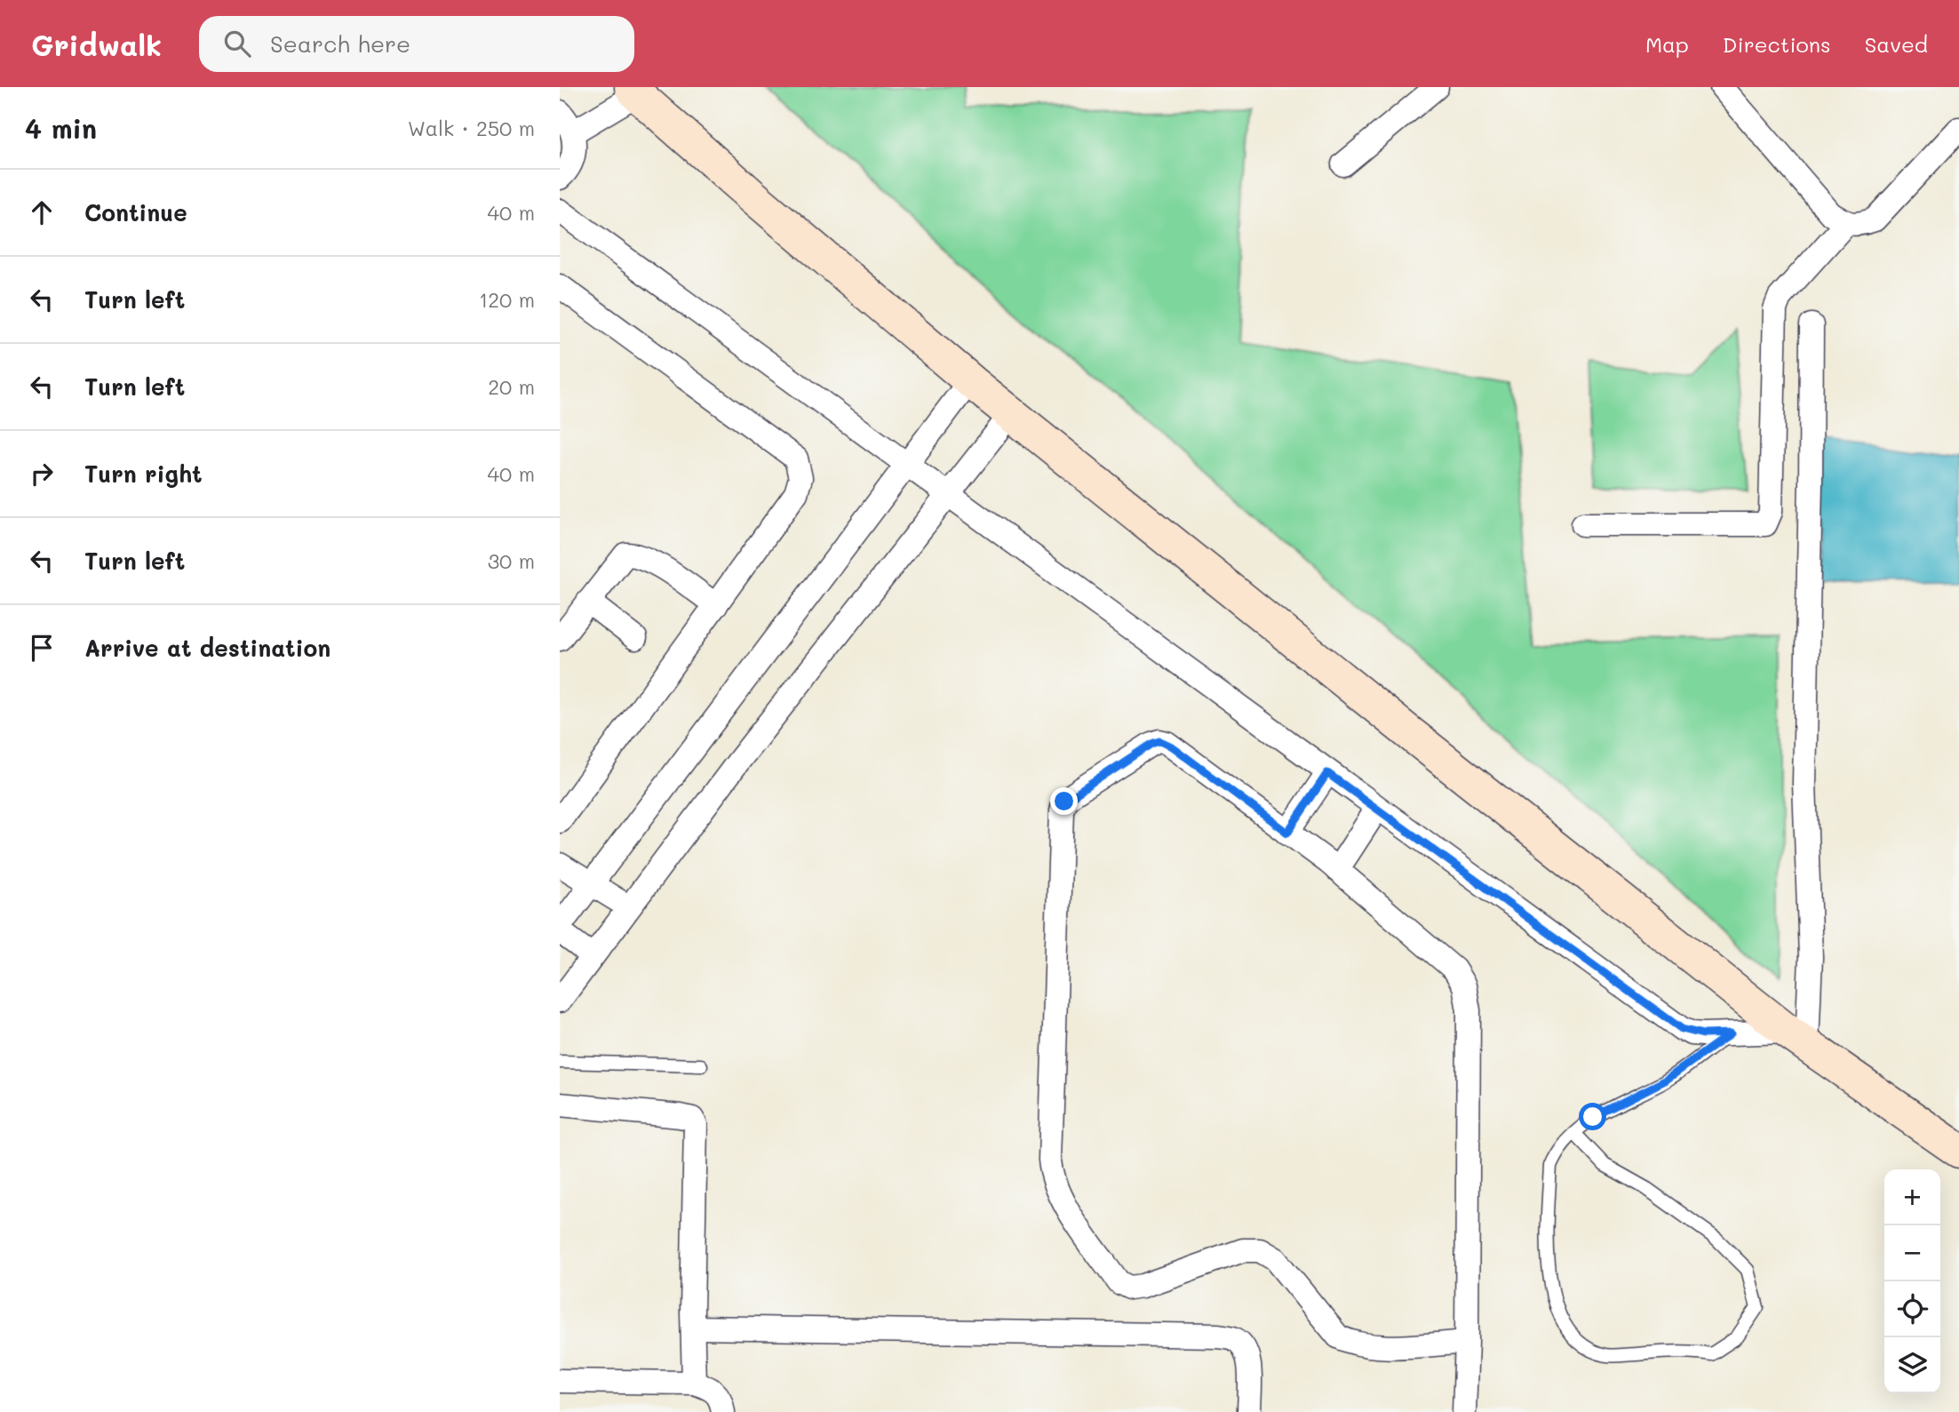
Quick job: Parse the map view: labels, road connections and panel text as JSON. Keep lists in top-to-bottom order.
{
  "page": {
    "header": "Gridwalk",
    "search": "Search here",
    "nav": ["Map", "Directions", "Saved"],
    "heading": ["4 min", "Walk · 250 m"],
    "list": [
      ["Continue", "40 m"],
      ["Turn left", "120 m"],
      ["Turn left", "20 m"],
      ["Turn right", "40 m"],
      ["Turn left", "30 m"],
      "Arrive at destination"
    ],
    "map_buttons": ["+", "−"]
  }
}
